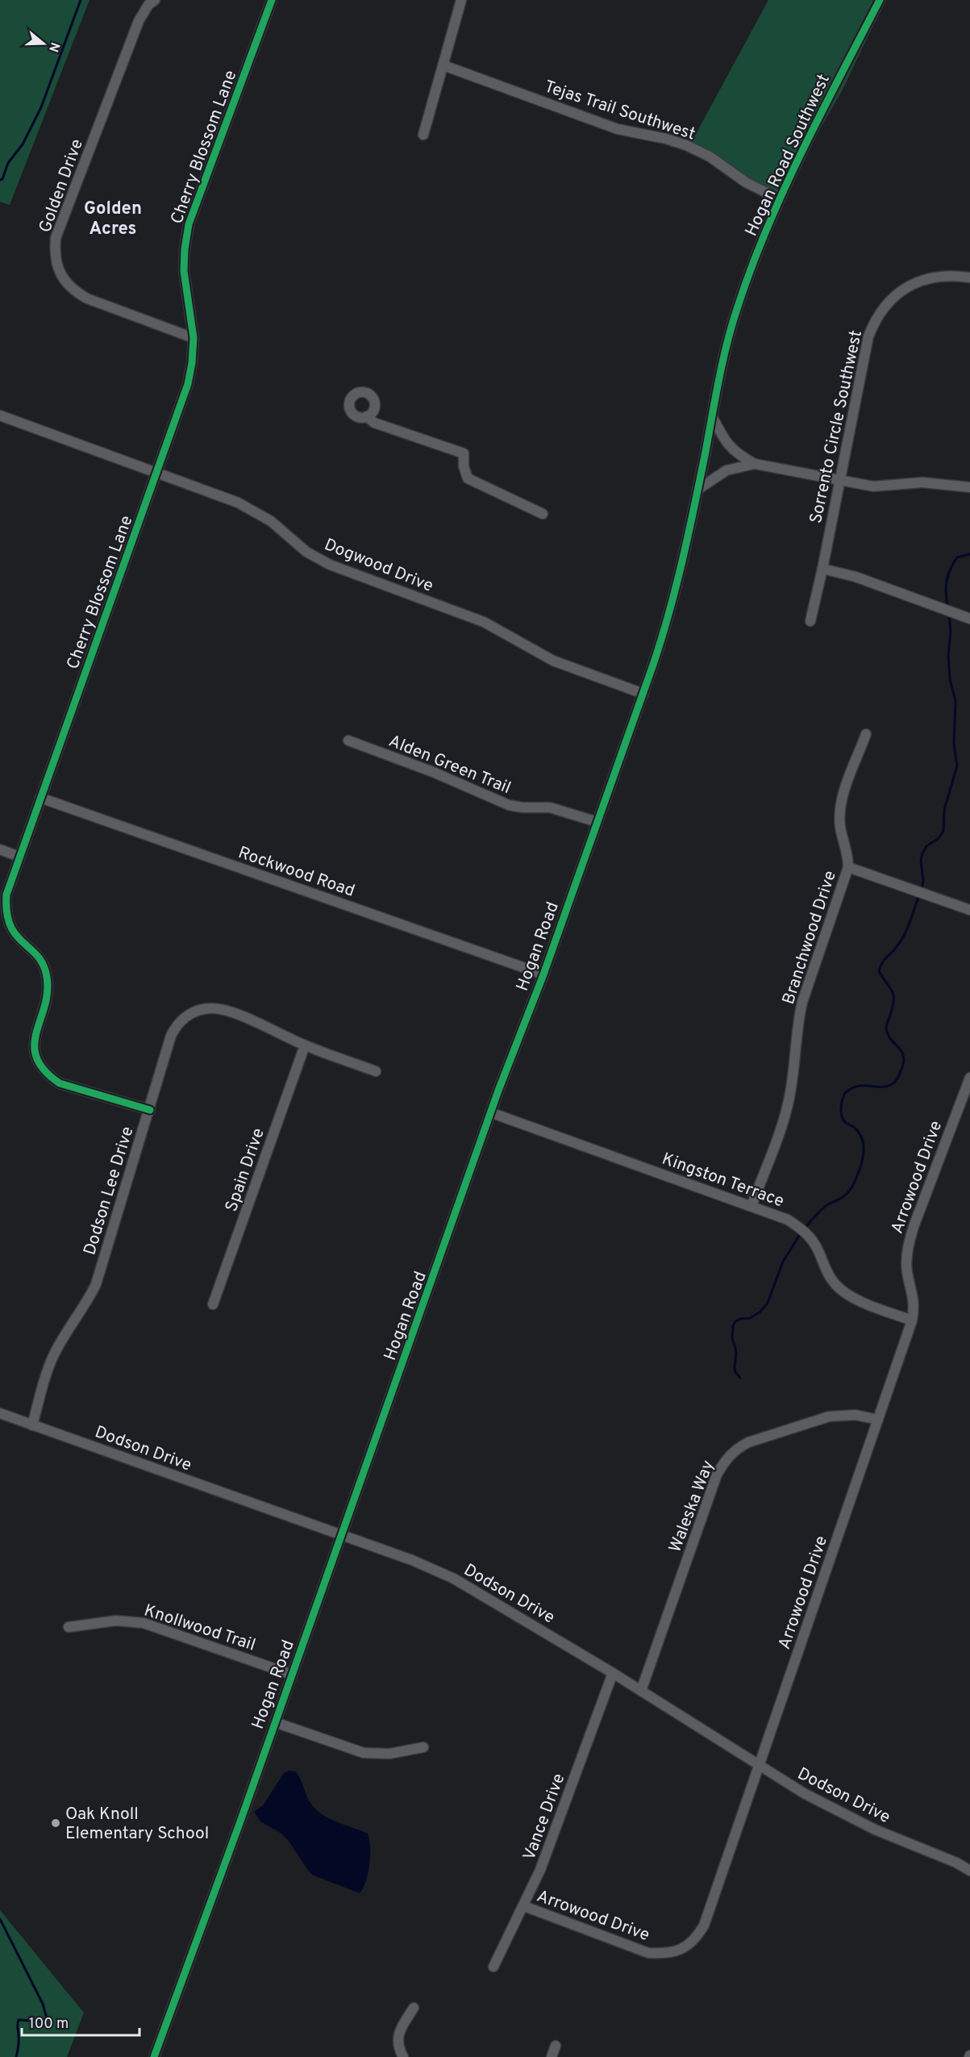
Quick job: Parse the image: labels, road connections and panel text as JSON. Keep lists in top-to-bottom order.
{
  "streets": {
    "street": [
      "Tejas Trail Southwest",
      "Cherry Blossom Lane",
      "Hogan Road Southwest",
      "Golden Drive",
      "Sorrento Circle Southwest",
      "Dogwood Drive",
      "Alden Green Trail",
      "Rockwood Road",
      "Branchwood Drive",
      "Hogan Road",
      "Spain Drive",
      "Arrowood Drive",
      "Kingston Terrace",
      "Dodson Lee Drive",
      "Dodson Drive",
      "Waleska Way",
      "Knollwood Trail",
      "Vance Drive"
    ]
  },
  "crossings": [
    ["Tejas Trail Southwest", "Hogan Road Southwest"],
    ["Cherry Blossom Lane", "Golden Drive"],
    ["Cherry Blossom Lane", "Dogwood Drive"],
    ["Cherry Blossom Lane", "Rockwood Road"],
    ["Cherry Blossom Lane", "Dodson Lee Drive"],
    ["Hogan Road Southwest", "Hogan Road"],
    ["Dogwood Drive", "Hogan Road"],
    ["Alden Green Trail", "Hogan Road"],
    ["Rockwood Road", "Hogan Road"],
    ["Branchwood Drive", "Kingston Terrace"],
    ["Hogan Road", "Kingston Terrace"],
    ["Hogan Road", "Dodson Drive"],
    ["Hogan Road", "Knollwood Trail"],
    ["Spain Drive", "Dodson Lee Drive"],
    ["Arrowood Drive", "Kingston Terrace"],
    ["Arrowood Drive", "Dodson Drive"],
    ["Arrowood Drive", "Waleska Way"],
    ["Arrowood Drive", "Vance Drive"],
    ["Dodson Lee Drive", "Dodson Drive"],
    ["Dodson Drive", "Waleska Way"],
    ["Dodson Drive", "Vance Drive"]
  ],
  "districts": ["Golden Acres"],
  "places": ["Oak Knoll Elementary School"],
  "scale_bar": "100 m",
  "north": "right"
}
